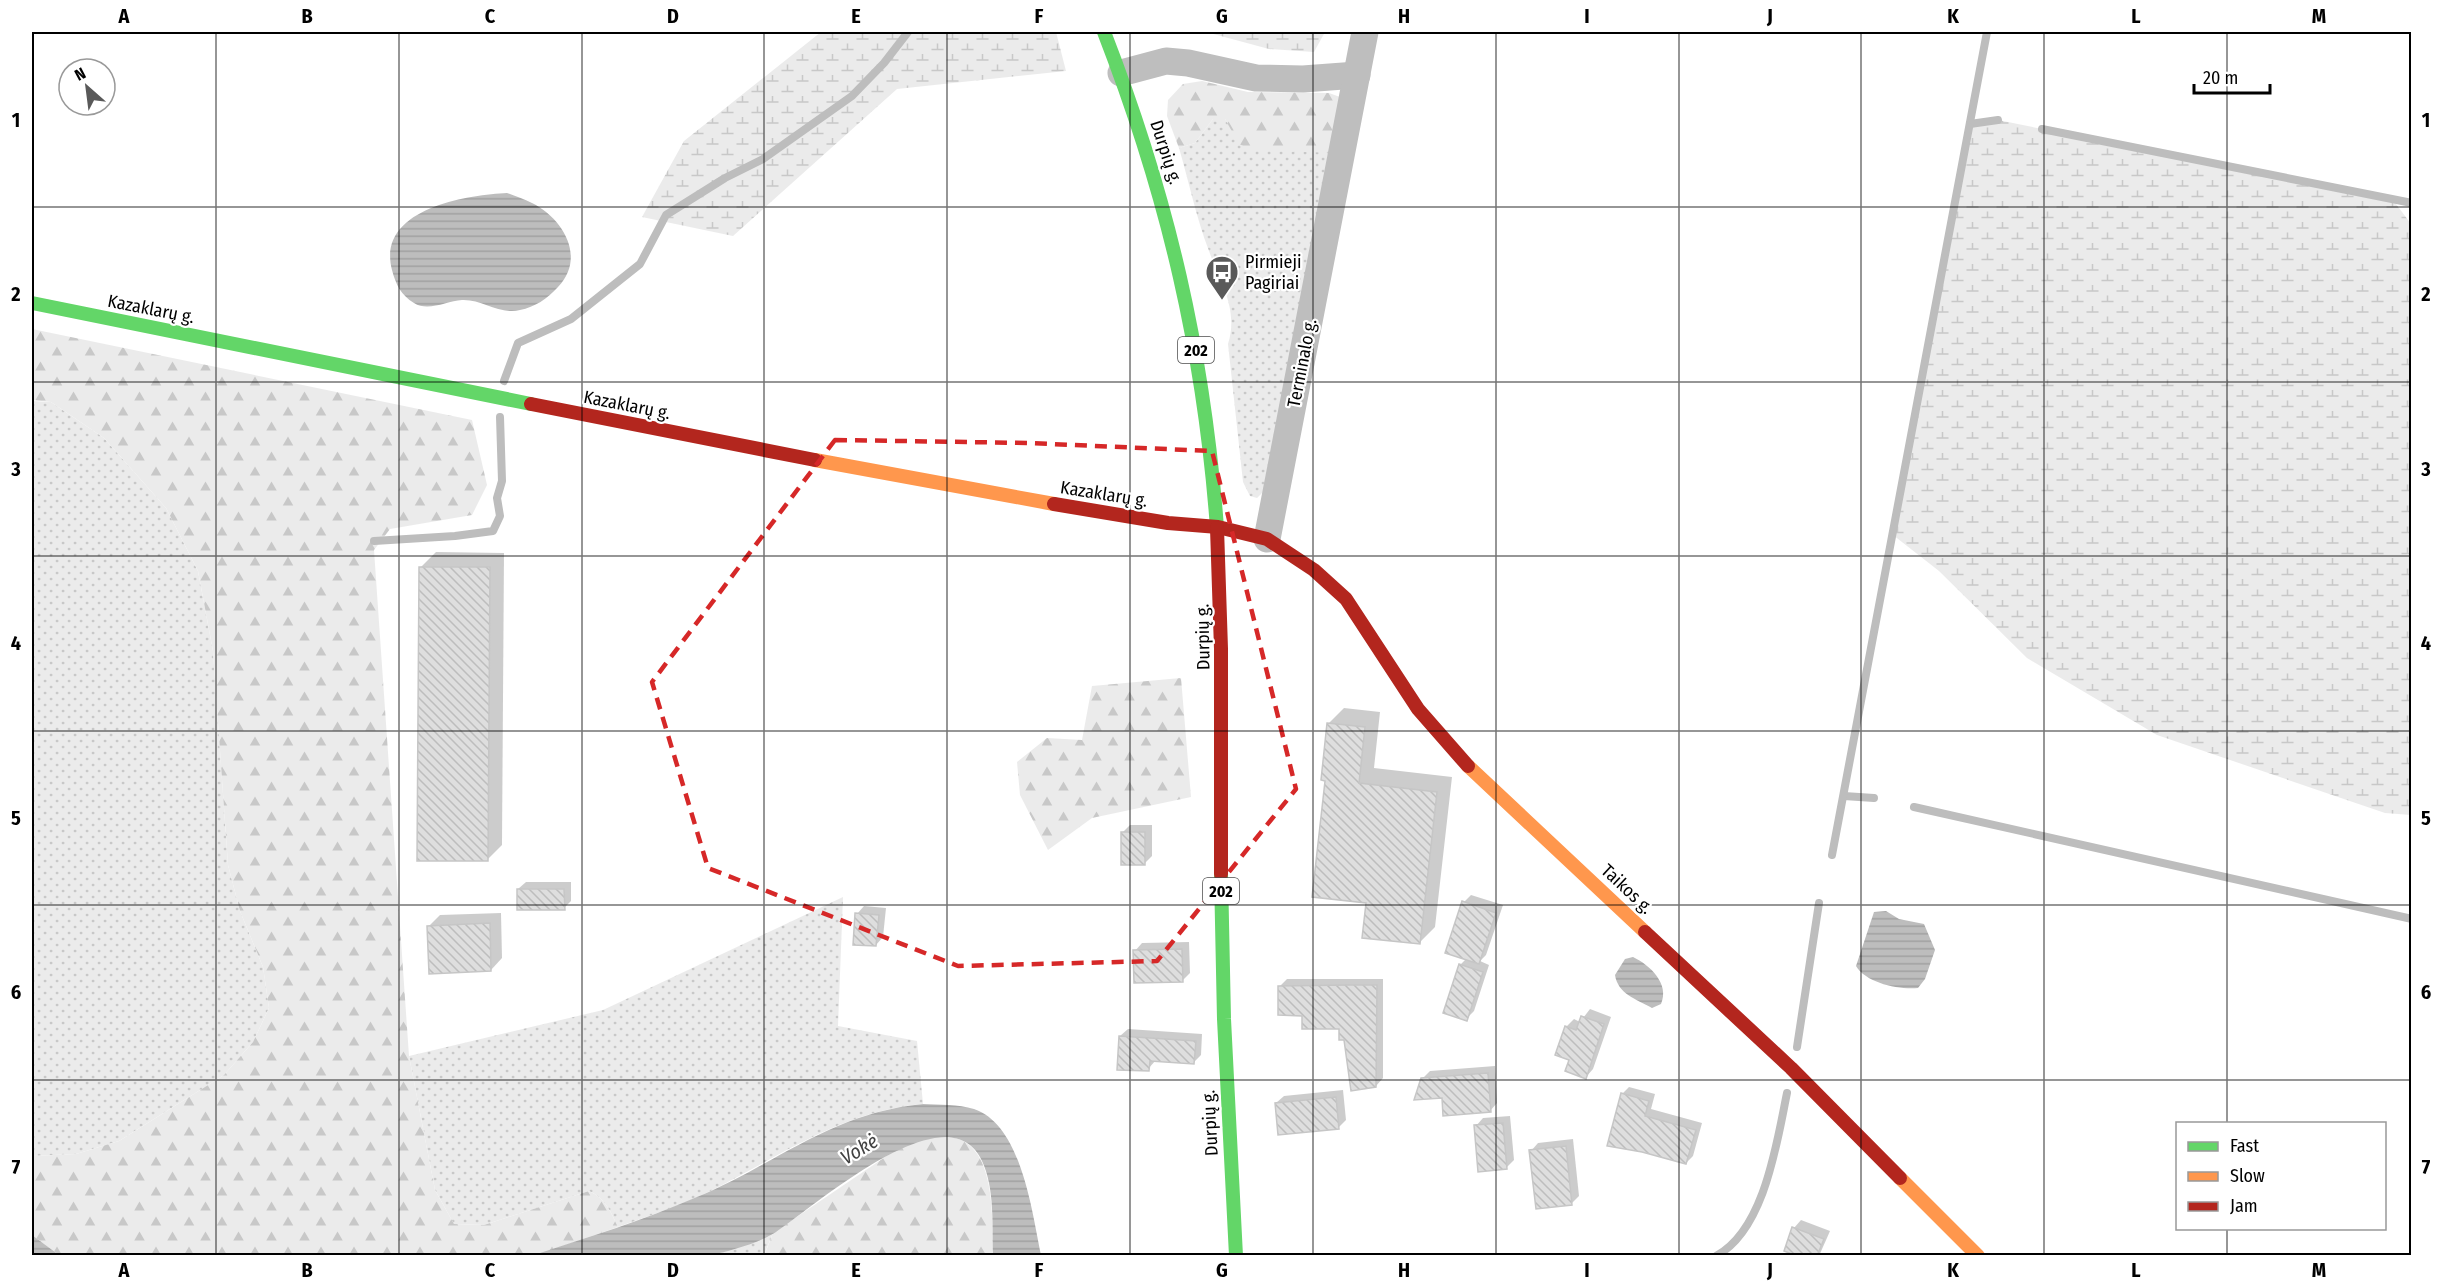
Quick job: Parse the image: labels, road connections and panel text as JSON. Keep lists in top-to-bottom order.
{
  "streets": {
    "street": [
      "Durpių g.",
      "Kazaklarų g.",
      "202",
      "Terminalo g.",
      "Taikos g."
    ]
  },
  "crossings": [
    ["Durpių g.", "Kazaklarų g."],
    ["Terminalo g.", "Taikos g."]
  ],
  "water": ["Vokė"],
  "places": {
    "bus stop": ["Pirmieji Pagiriai"]
  },
  "legend": ["Fast", "Slow", "Jam"],
  "scale_bar": "20 m",
  "north": "top left",
  "grid": {
    "columns": [
      "A",
      "B",
      "C",
      "D",
      "E",
      "F",
      "G",
      "H",
      "I",
      "J",
      "K",
      "L",
      "M"
    ],
    "rows": [
      "1",
      "2",
      "3",
      "4",
      "5",
      "6",
      "7"
    ]
  }
}
